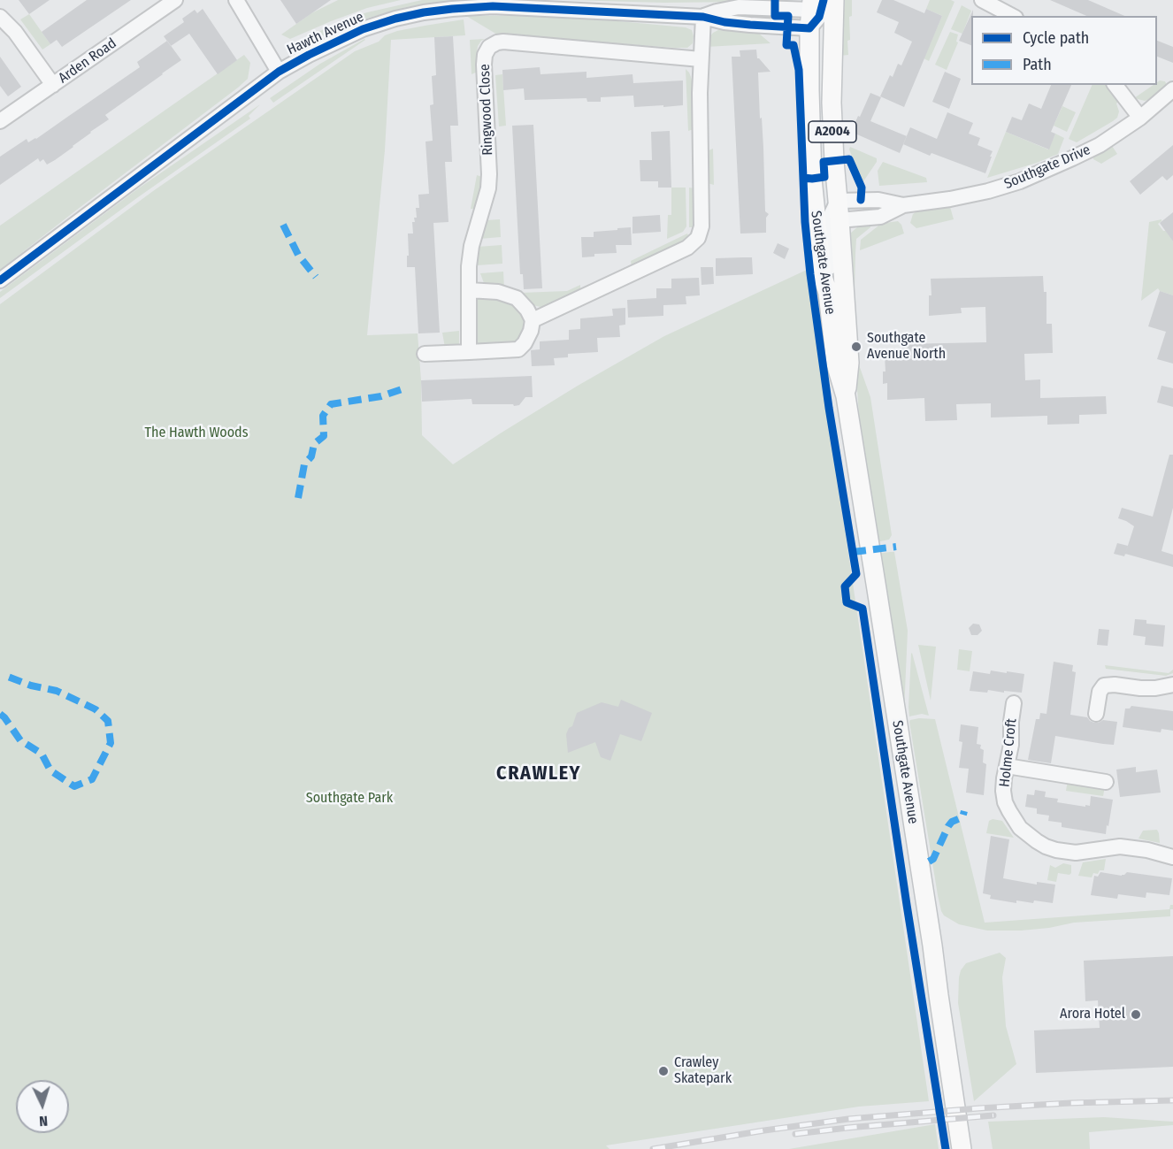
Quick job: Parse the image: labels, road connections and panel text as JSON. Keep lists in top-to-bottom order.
{
  "streets": {
    "main road": ["A2004", "Southgate Avenue"],
    "street": [
      "Hawth Avenue",
      "Arden Road",
      "Ringwood Close",
      "Southgate Drive",
      "Holme Croft"
    ]
  },
  "crossings": [
    ["Hawth Avenue", "Southgate Avenue"],
    ["Southgate Drive", "Southgate Avenue"]
  ],
  "districts": ["CRAWLEY"],
  "parks": ["The Hawth Woods", "Southgate Park"],
  "places": ["Southgate Avenue North", "Arora Hotel", "Crawley Skatepark"],
  "legend": ["Cycle path", "Path"],
  "north": "bottom"
}
